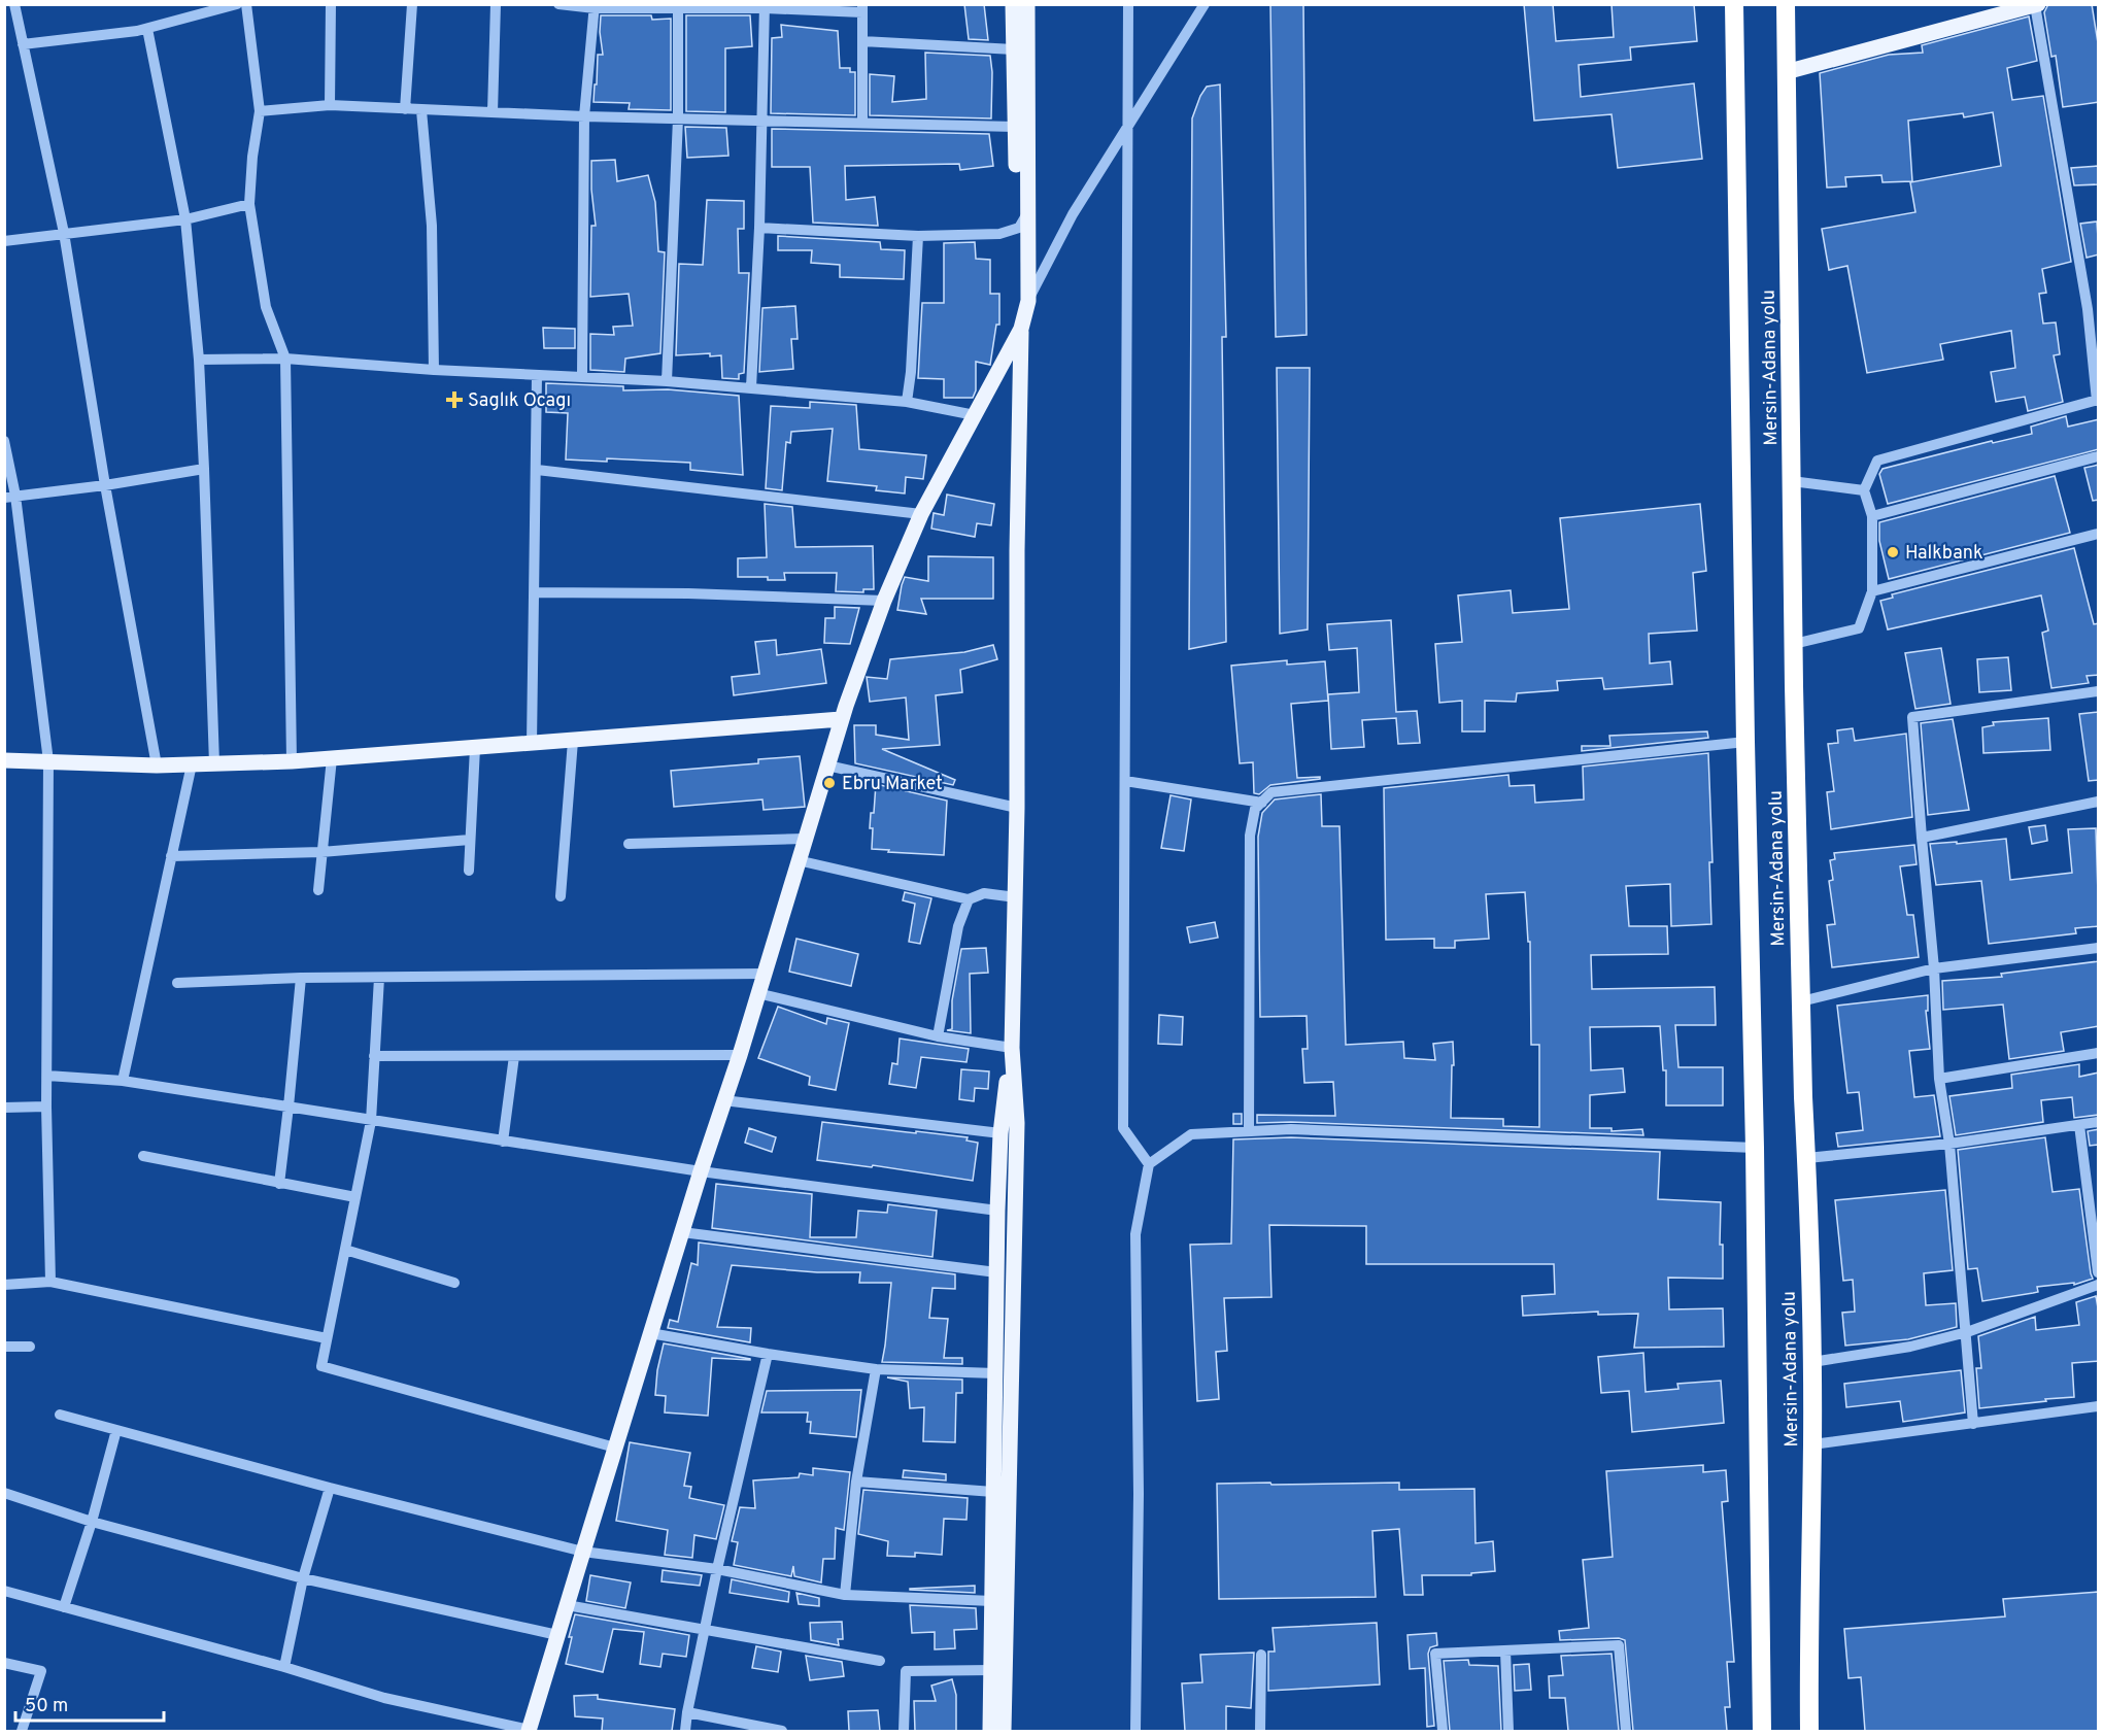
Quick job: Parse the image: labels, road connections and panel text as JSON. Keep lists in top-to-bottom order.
{
  "streets": {
    "highway": ["Mersin-Adana yolu"]
  },
  "places": {
    "health": ["Saglık Ocagı"],
    "other": ["Halkbank", "Ebru Market"]
  },
  "scale_bar": "50 m"
}
